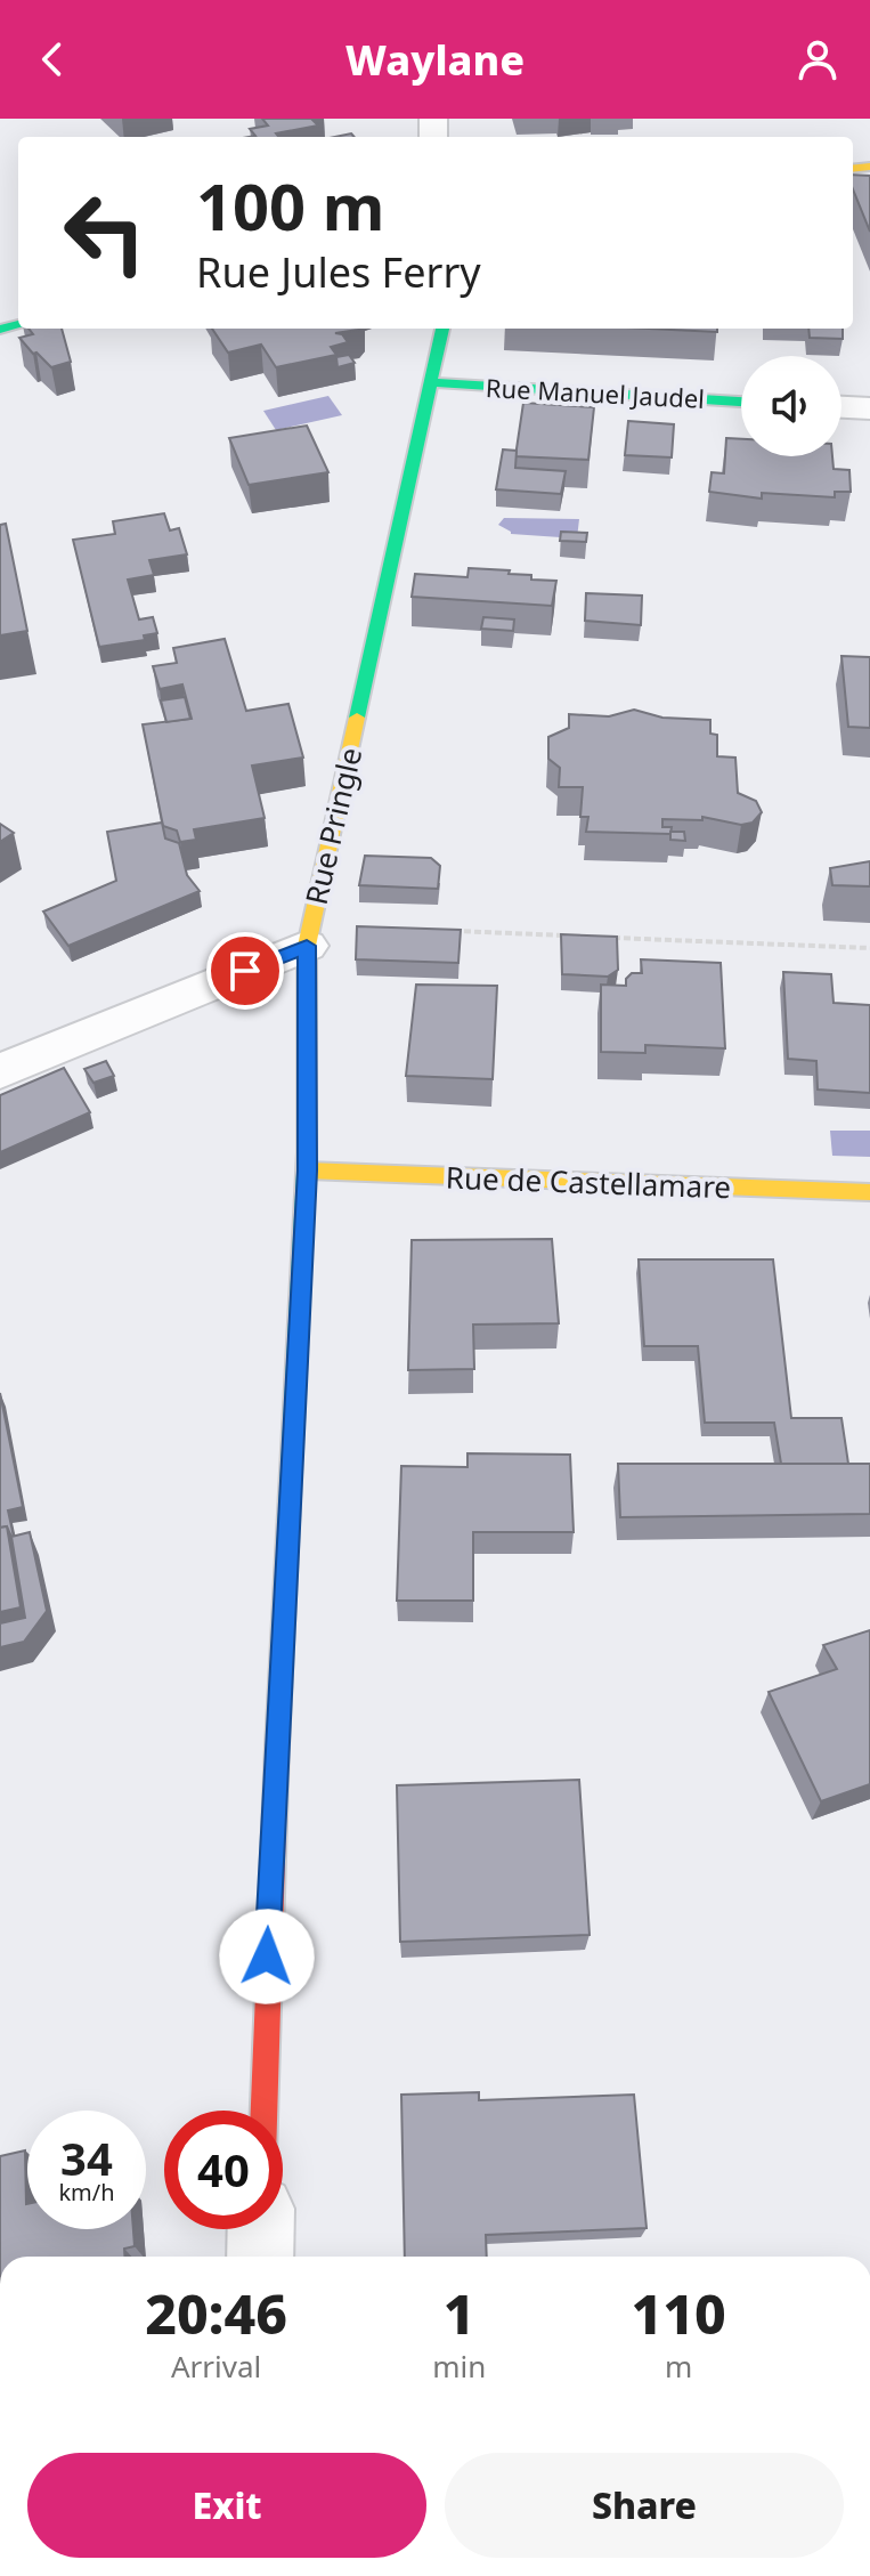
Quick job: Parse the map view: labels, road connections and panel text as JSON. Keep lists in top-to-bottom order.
{
  "streets": {
    "street": ["Rue Manuel Jaudel", "Rue Pringle", "Rue de Castellamare"]
  },
  "crossings": [
    ["Rue Manuel Jaudel", "Rue Pringle"],
    ["Rue Pringle", "Rue de Castellamare"]
  ],
  "page": {
    "header": "Waylane",
    "turn": ["100 m", "Rue Jules Ferry"],
    "speed": "34 km/h",
    "limit": "40",
    "eta": [
      "20:46",
      "Arrival",
      "1",
      "min",
      "110",
      "m"
    ],
    "buttons": ["Exit", "Share"]
  }
}
